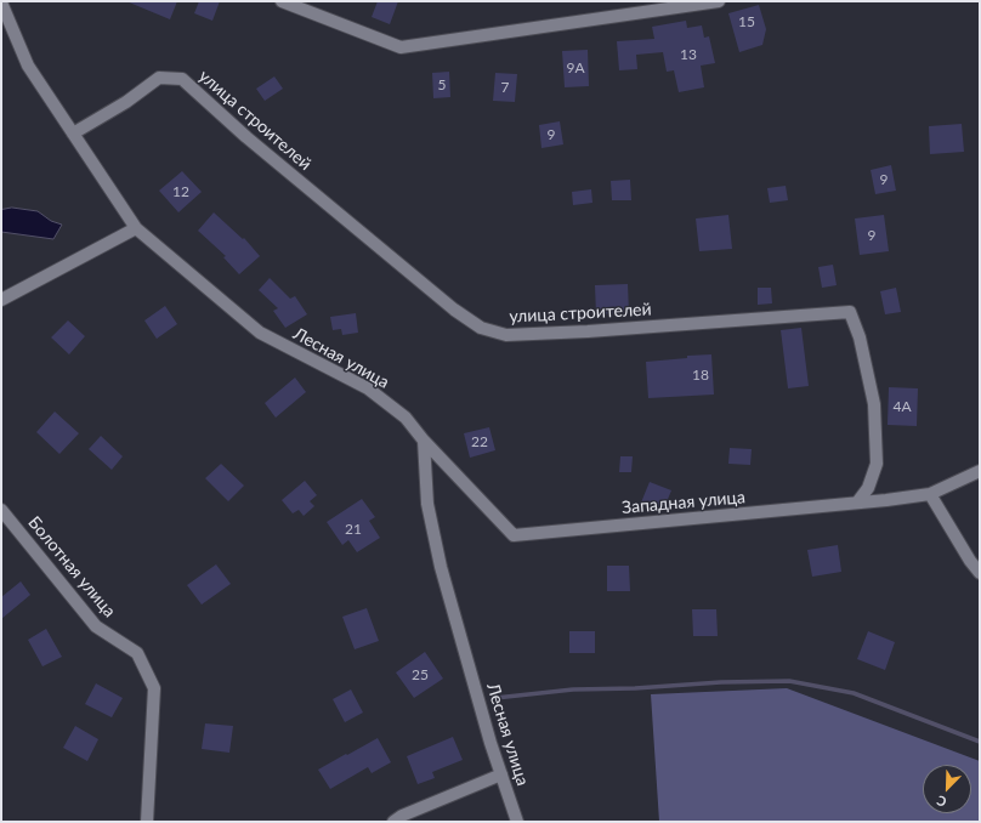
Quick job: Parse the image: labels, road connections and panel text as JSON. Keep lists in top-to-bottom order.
{
  "streets": {
    "street": [
      "улица строителей",
      "Лесная улица",
      "Западная улица",
      "Болотная улица"
    ]
  },
  "crossings": [
    ["улица строителей", "Лесная улица"],
    ["улица строителей", "Западная улица"],
    ["Лесная улица", "Западная улица"]
  ],
  "house_numbers": [
    "15",
    "13",
    "9А",
    "5",
    "7",
    "9",
    "9",
    "12",
    "9",
    "18",
    "4А",
    "22",
    "21",
    "25"
  ],
  "north": "bottom left"
}
